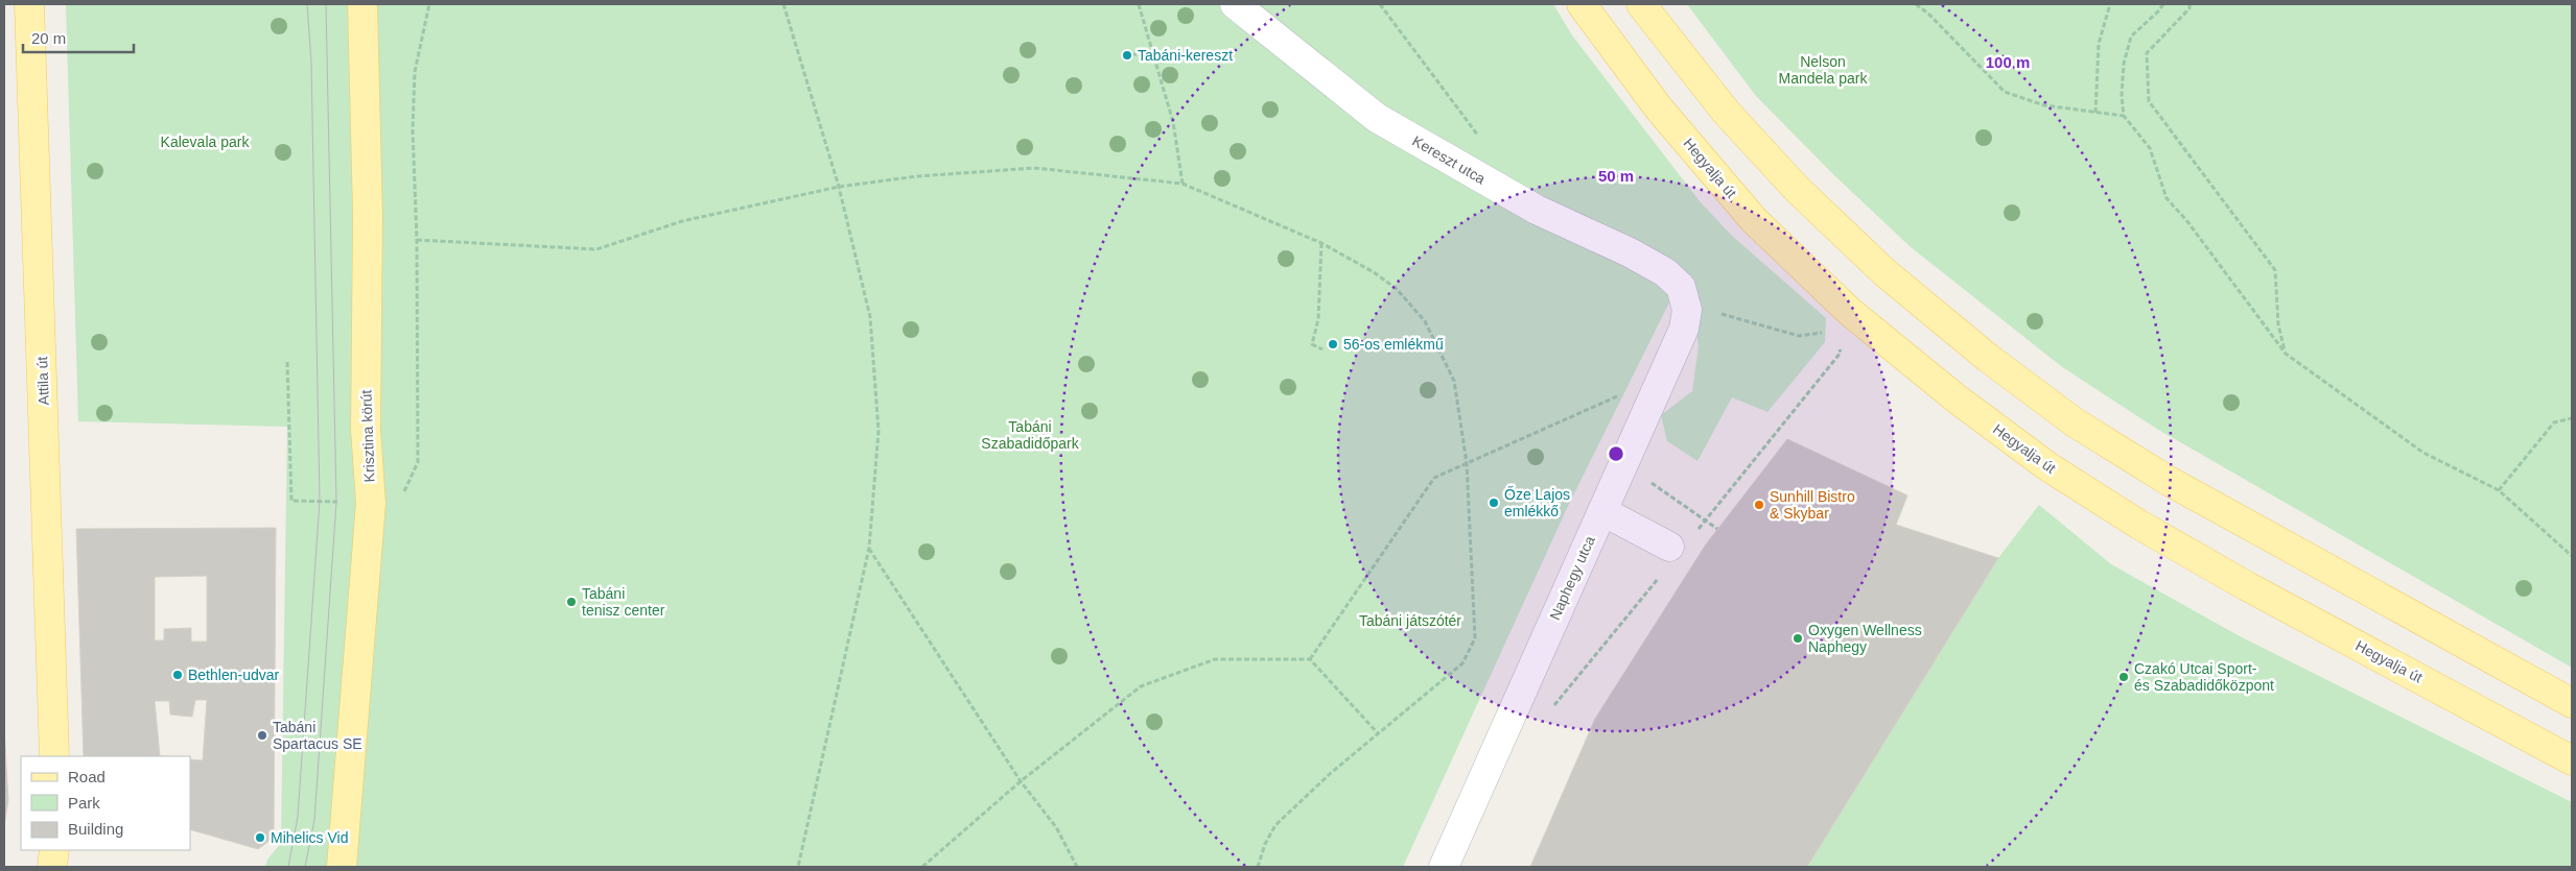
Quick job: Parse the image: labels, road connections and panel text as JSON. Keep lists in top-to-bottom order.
{
  "streets": {
    "main road": ["Hegyalja út", "Attila út", "Krisztina körút"],
    "street": ["Kereszt utca", "Naphegy utca"]
  },
  "crossings": [
    ["Kereszt utca", "Naphegy utca"]
  ],
  "parks": [
    "Nelson Mandela park",
    "Kalevala park",
    "Tabáni Szabadidőpark",
    "Tabáni játszótér"
  ],
  "places": [
    "Tabáni-kereszt",
    "56-os emlékmű",
    "Őze Lajos emlékkő",
    "Sunhill Bistro & Skybar",
    "Tabáni tenisz center",
    "Oxygen Wellness Naphegy",
    "Bethlen-udvar",
    "Czakó Utcai Sport- és Szabadidőközpont",
    "Tabáni Spartacus SE",
    "Mihelics Vid"
  ],
  "legend": ["Road", "Park", "Building"],
  "scale_bar": "20 m",
  "rings": ["100 m", "50 m"]
}
